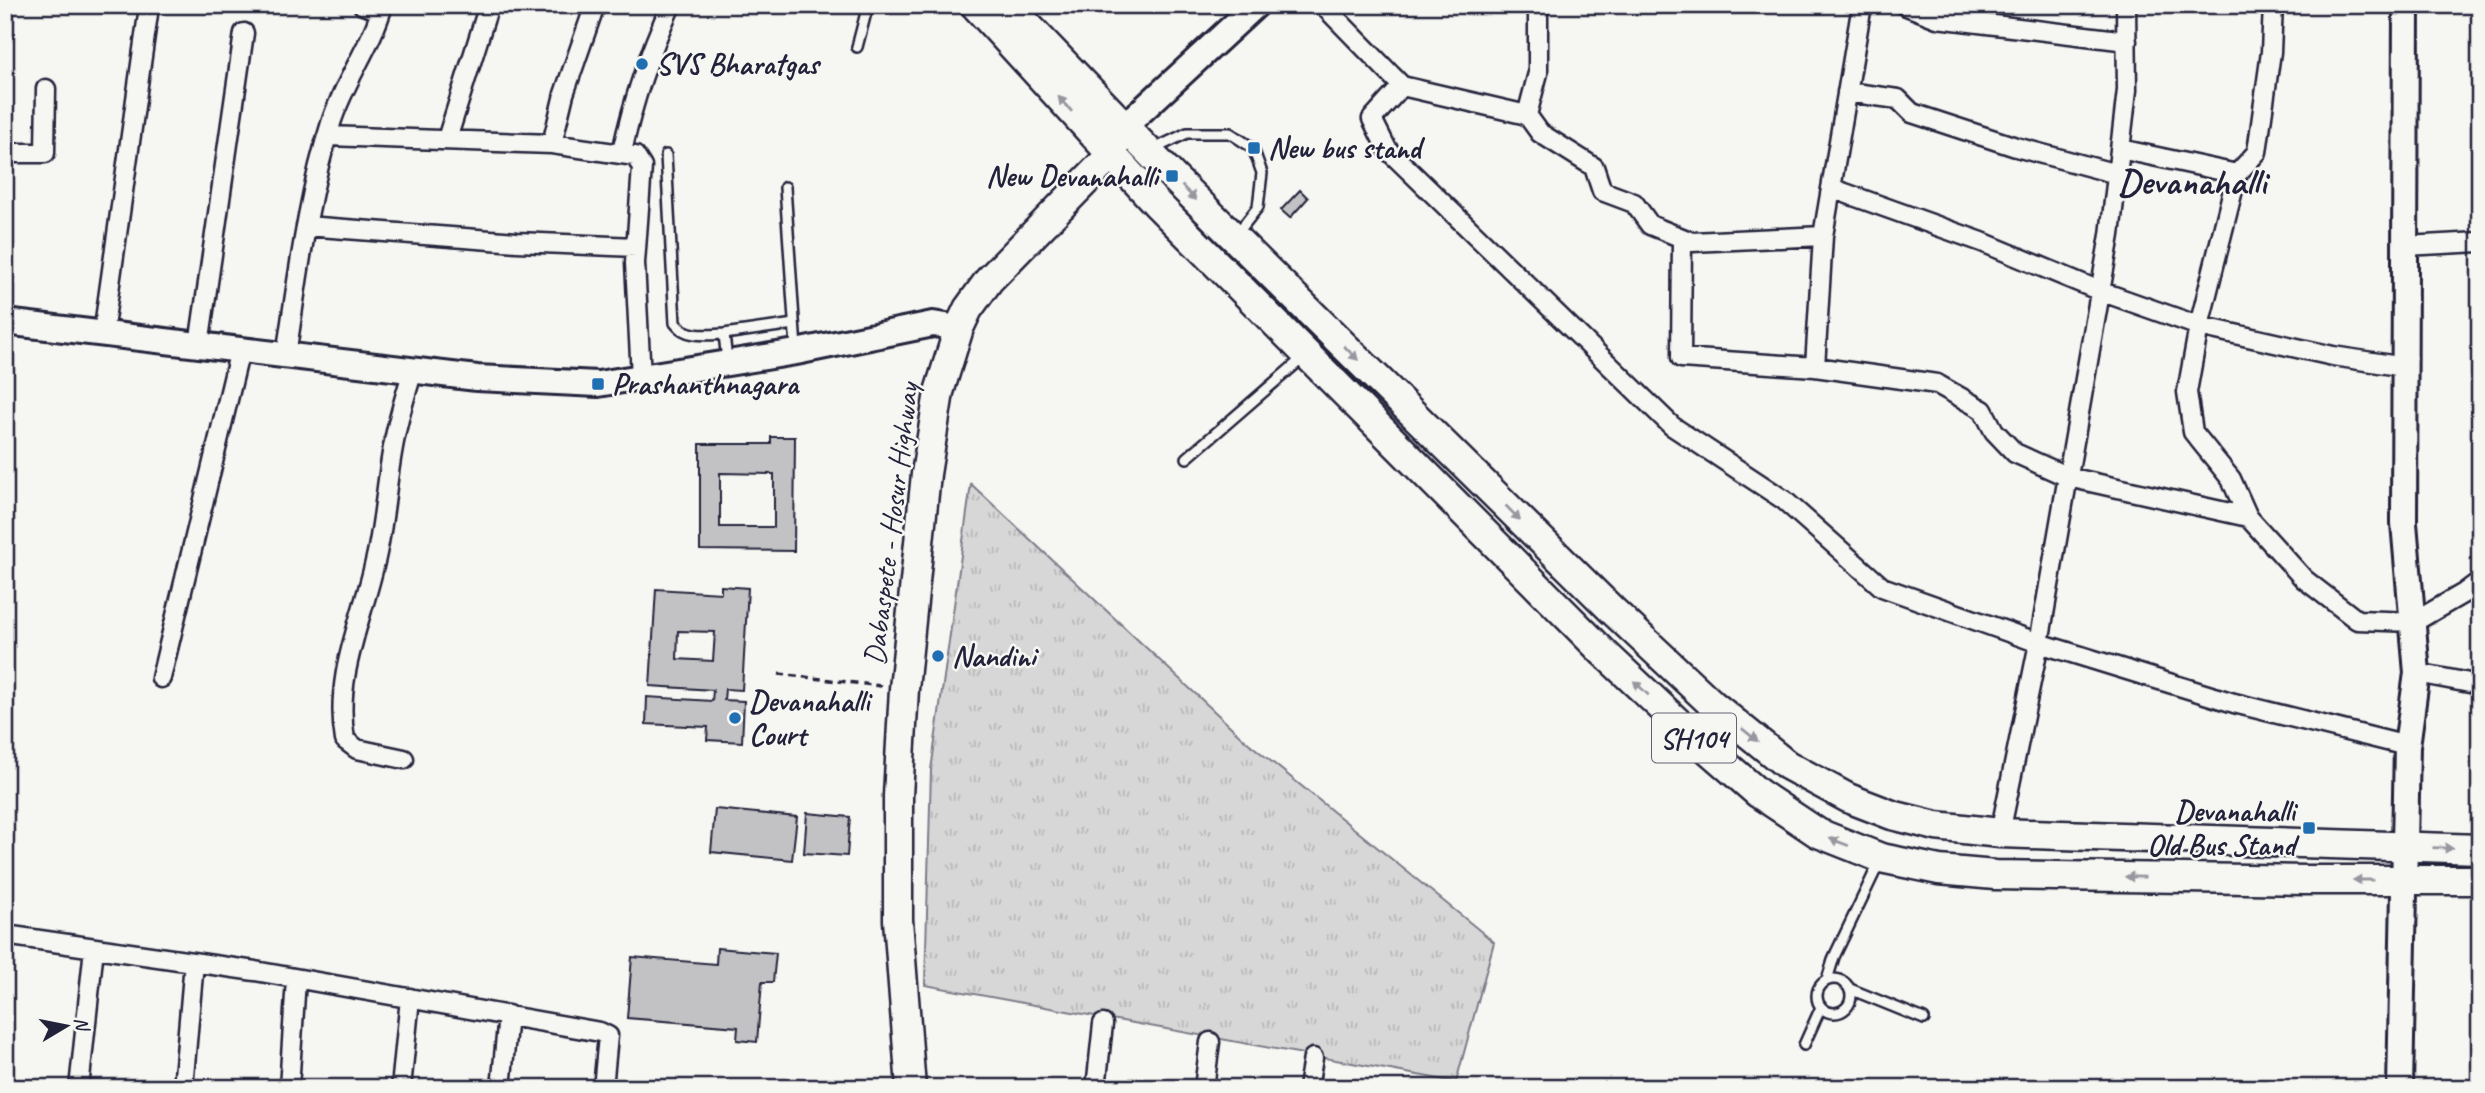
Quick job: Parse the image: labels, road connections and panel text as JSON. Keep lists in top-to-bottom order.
{
  "streets": {
    "main road": ["Dabaspete - Hosur Highway", "SH104"]
  },
  "crossings": [
    ["Dabaspete - Hosur Highway", "SH104"]
  ],
  "districts": ["Devanahalli"],
  "places": {
    "other": ["SVS Bharatgas", "Nandini", "Devanahalli Court"],
    "transit": [
      "New bus stand",
      "New Devanahalli",
      "Prashanthnagara",
      "Devanahalli Old Bus Stand"
    ]
  },
  "north": "right"
}
